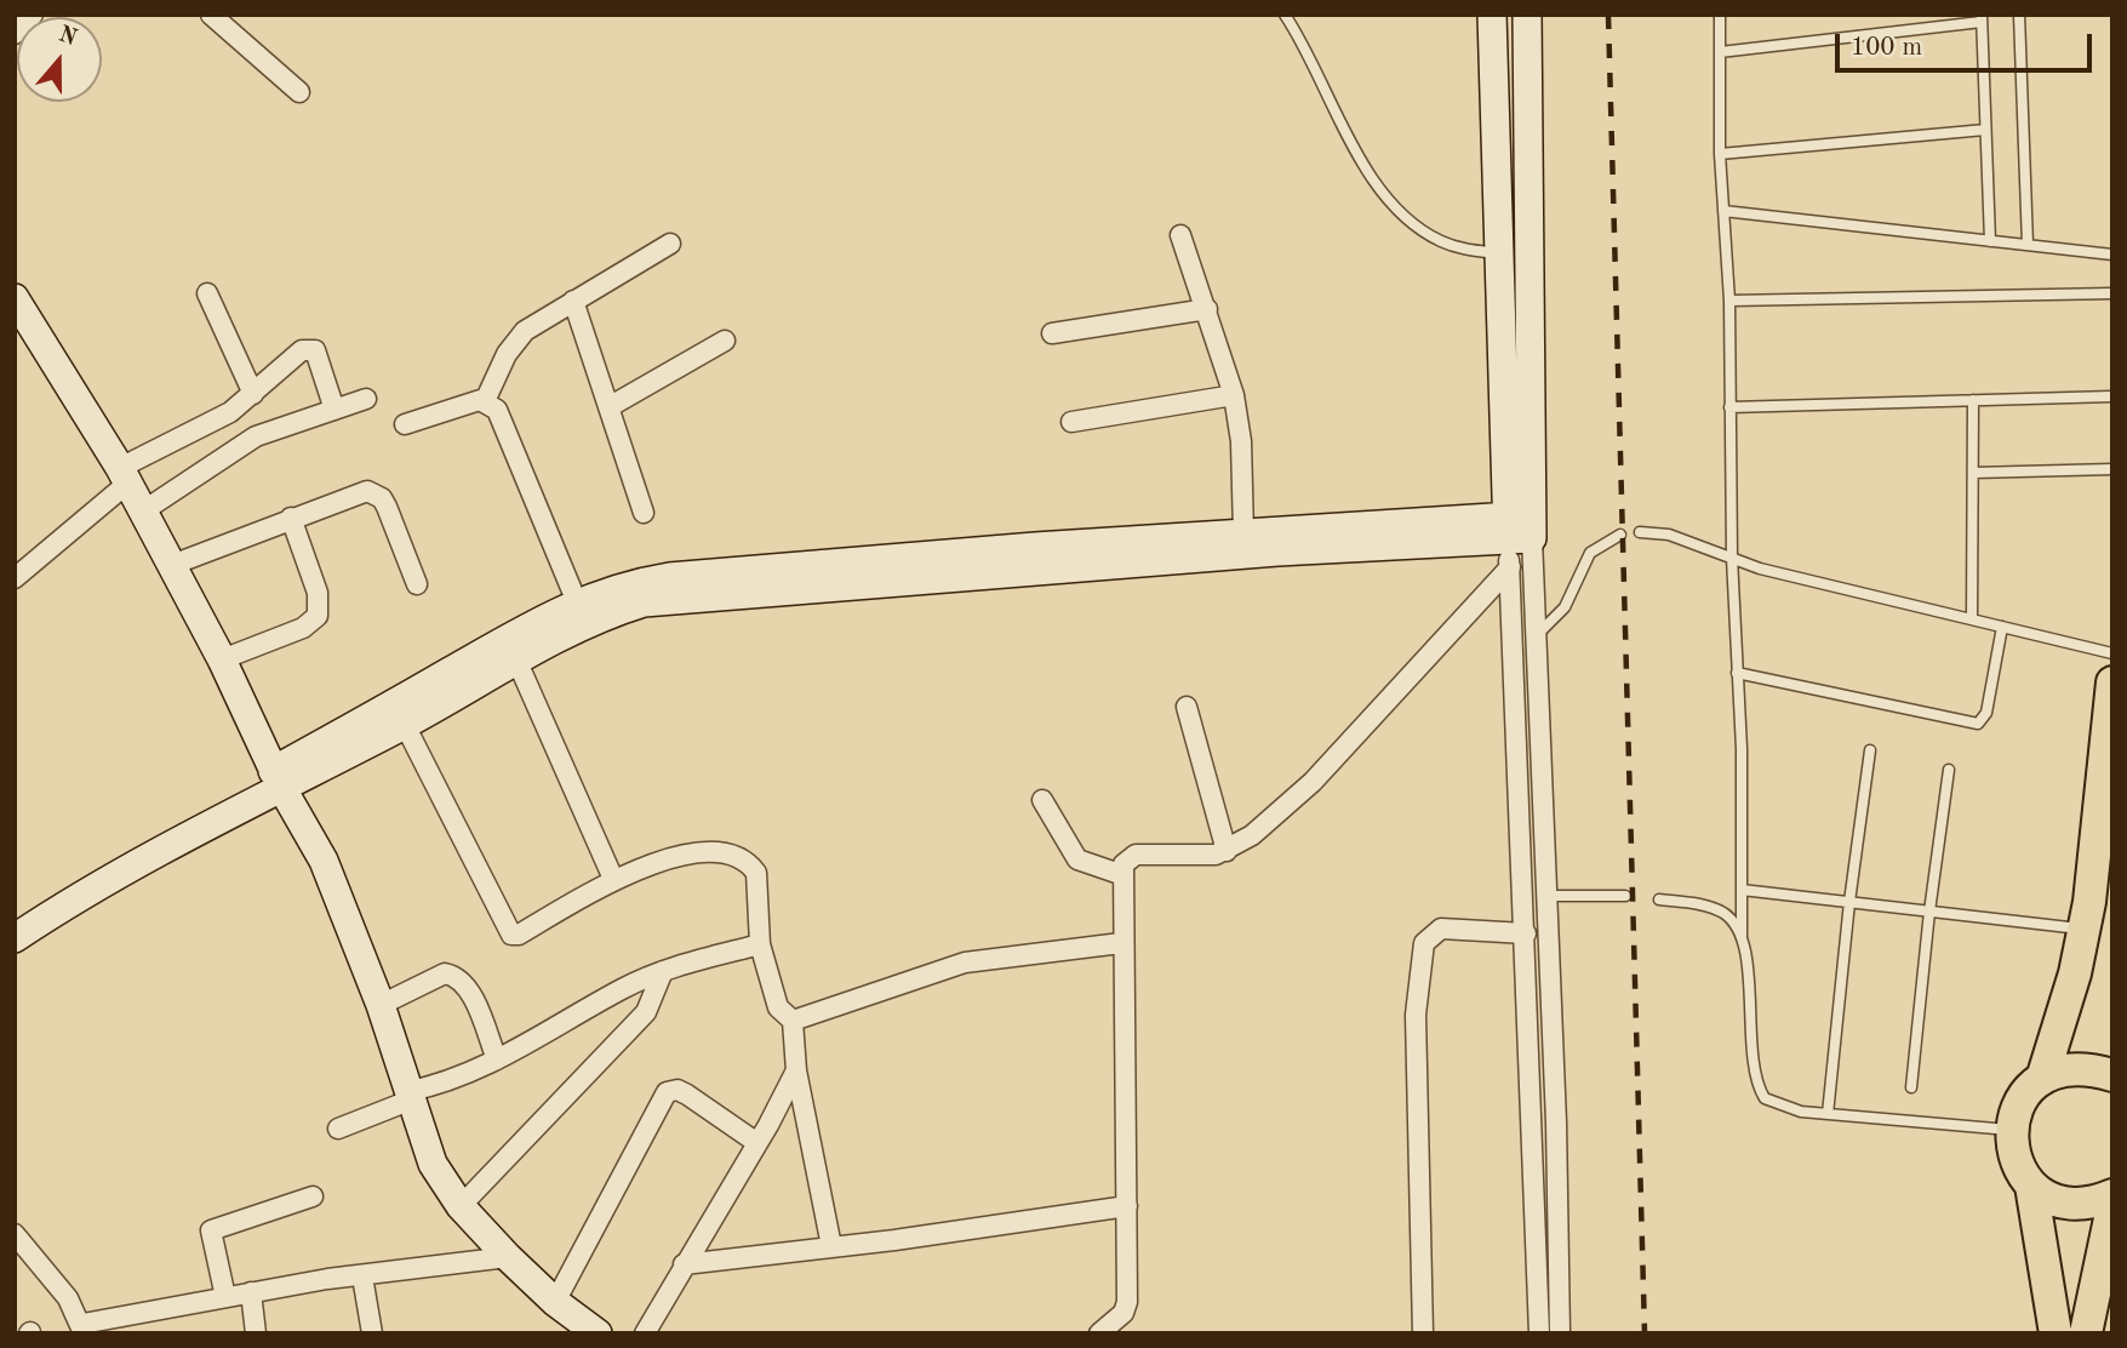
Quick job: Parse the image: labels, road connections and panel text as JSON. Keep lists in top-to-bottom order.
{
  "scale_bar": "100 m",
  "north": "top"
}
